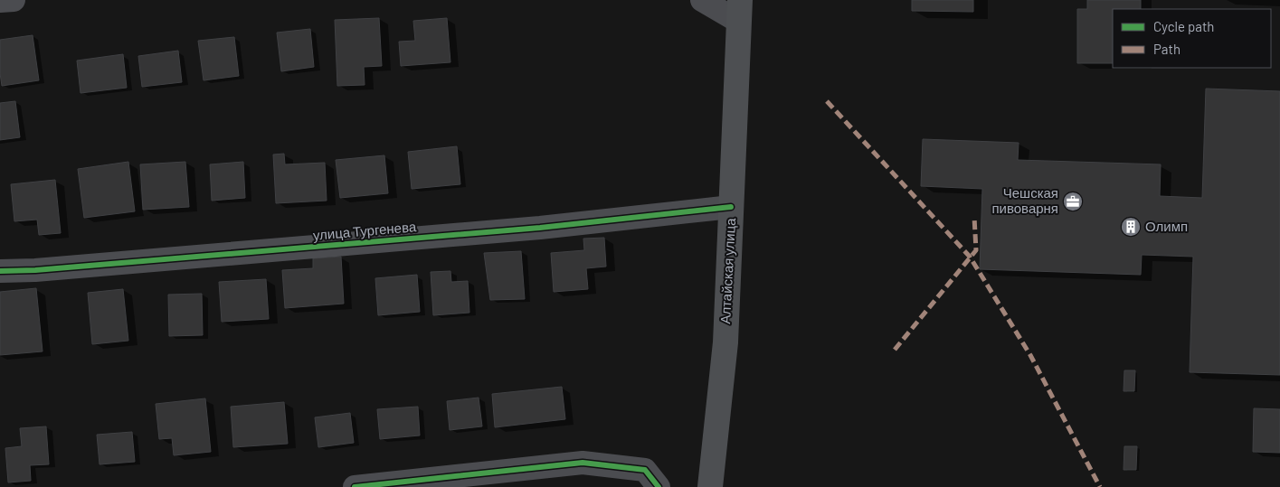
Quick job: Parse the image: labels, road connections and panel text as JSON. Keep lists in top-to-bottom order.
{
  "streets": {
    "main road": ["Алтайская улица"],
    "street": ["улица Тургенева"]
  },
  "crossings": [
    ["улица Тургенева", "Алтайская улица"]
  ],
  "places": {
    "office": ["Чешская пивоварня"],
    "building": ["Олимп"]
  },
  "legend": ["Cycle path", "Path"]
}
